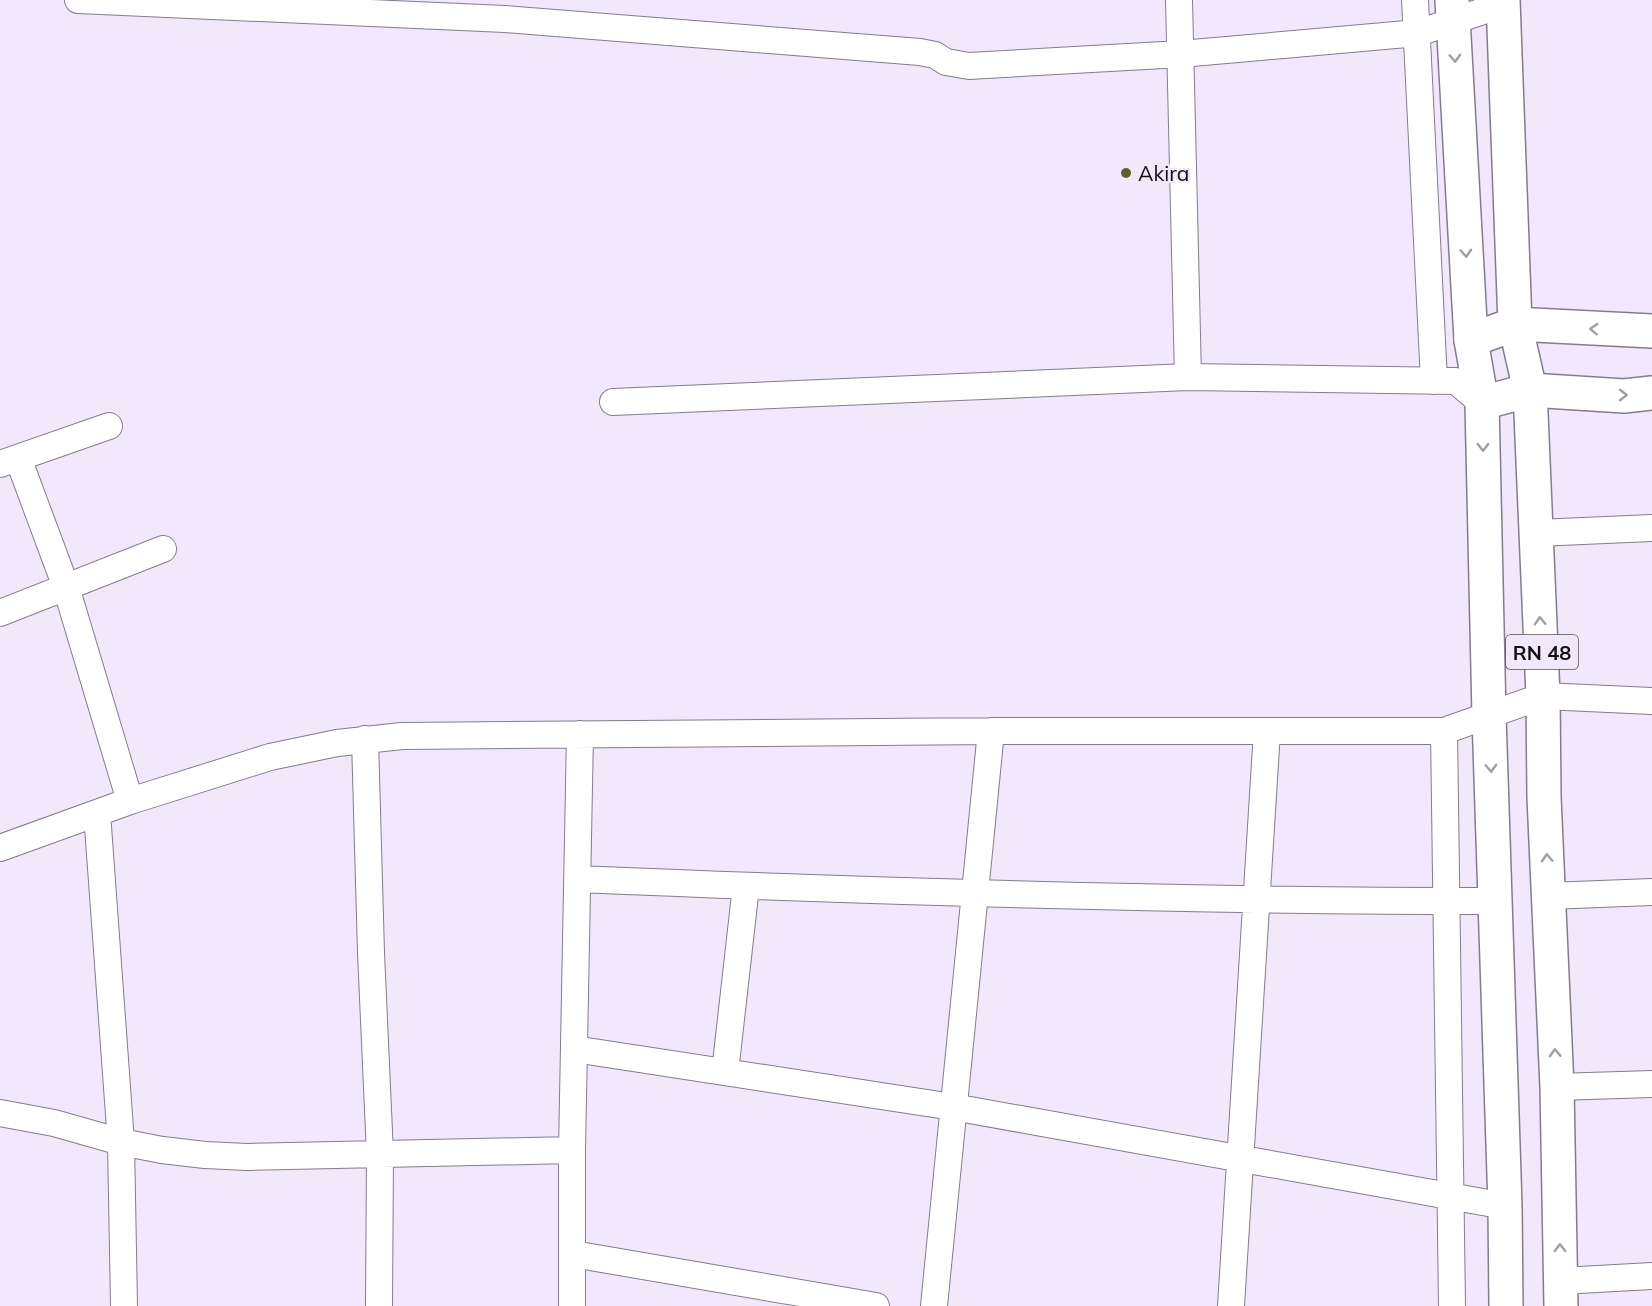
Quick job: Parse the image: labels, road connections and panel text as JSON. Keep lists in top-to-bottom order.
{
  "streets": {
    "main road": ["RN 48"]
  },
  "places": ["Akira"]
}
